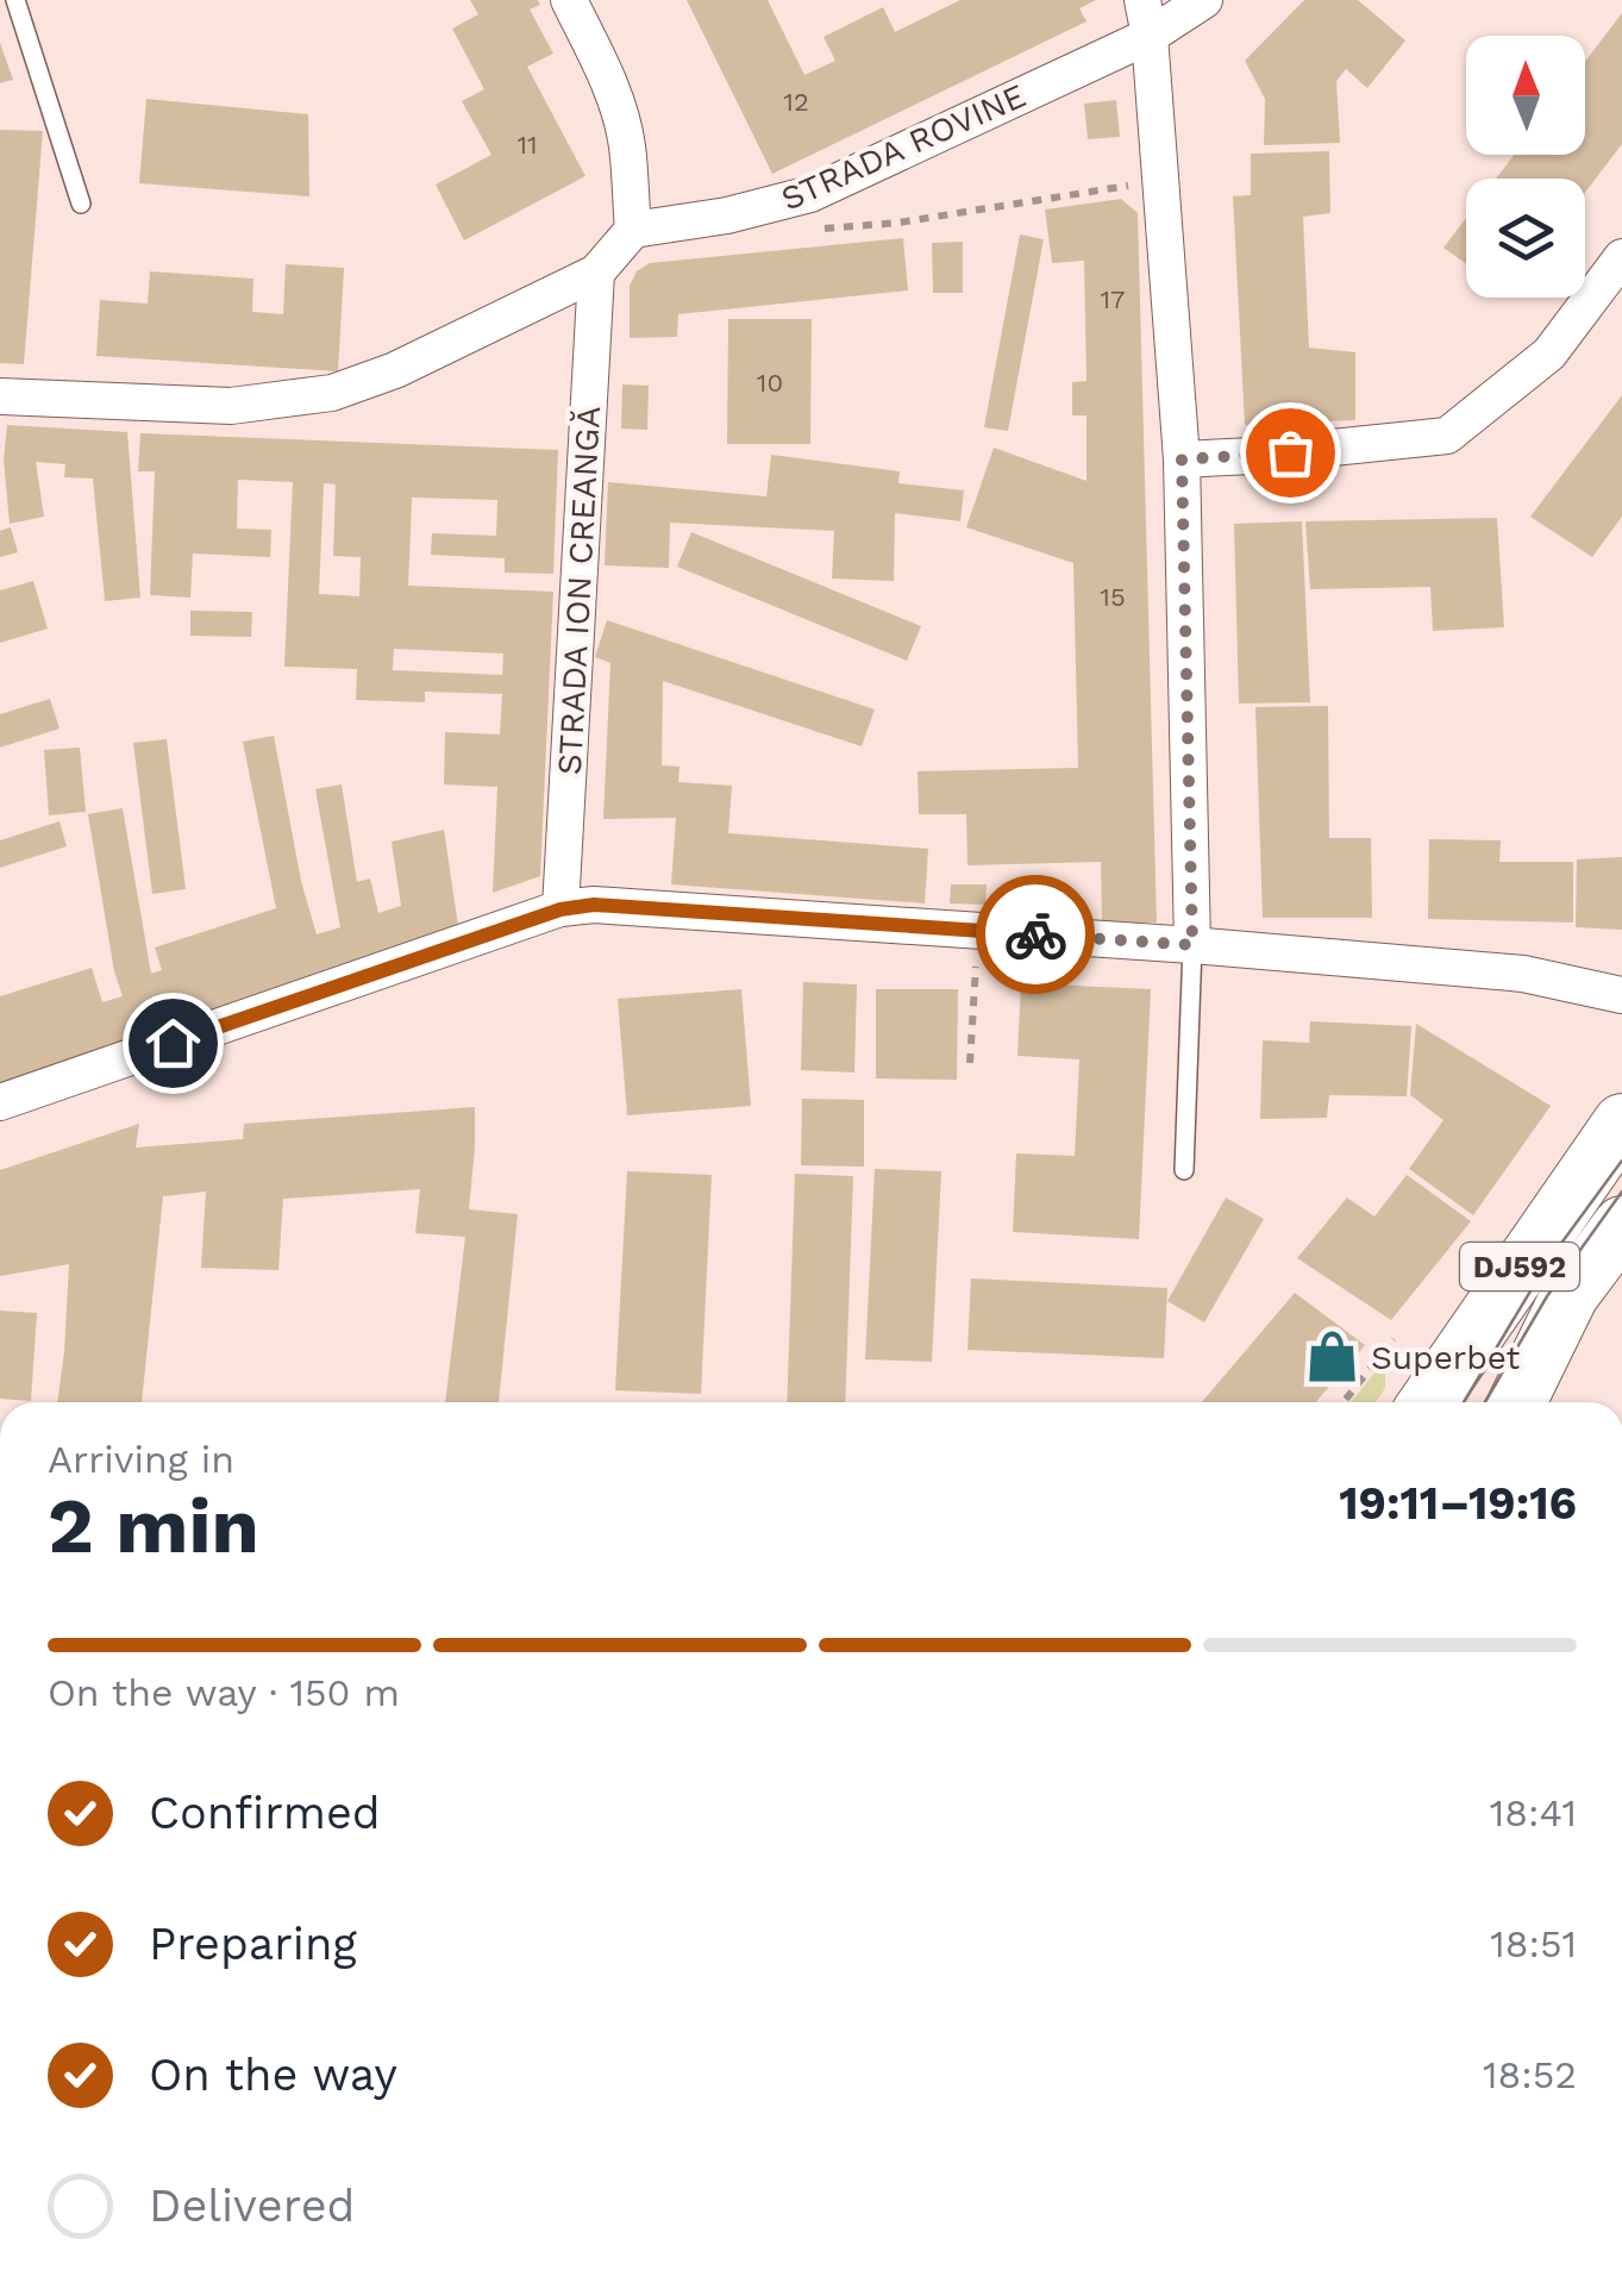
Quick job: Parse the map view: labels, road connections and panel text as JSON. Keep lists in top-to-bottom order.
{
  "streets": {
    "main road": ["DJ592"],
    "street": ["STRADA ROVINE", "STRADA ION CREANGĂ"]
  },
  "places": {
    "shop": ["Superbet"]
  },
  "house_numbers": [
    "12",
    "11",
    "17",
    "10",
    "15"
  ],
  "north": "top",
  "page": {
    "heading": ["2 min", "Arriving in", "19:11–19:16"],
    "bar": "On the way · 150 m",
    "list": [
      ["Confirmed", "18:41"],
      ["Preparing", "18:51"],
      ["On the way", "18:52"],
      "Delivered"
    ]
  }
}
